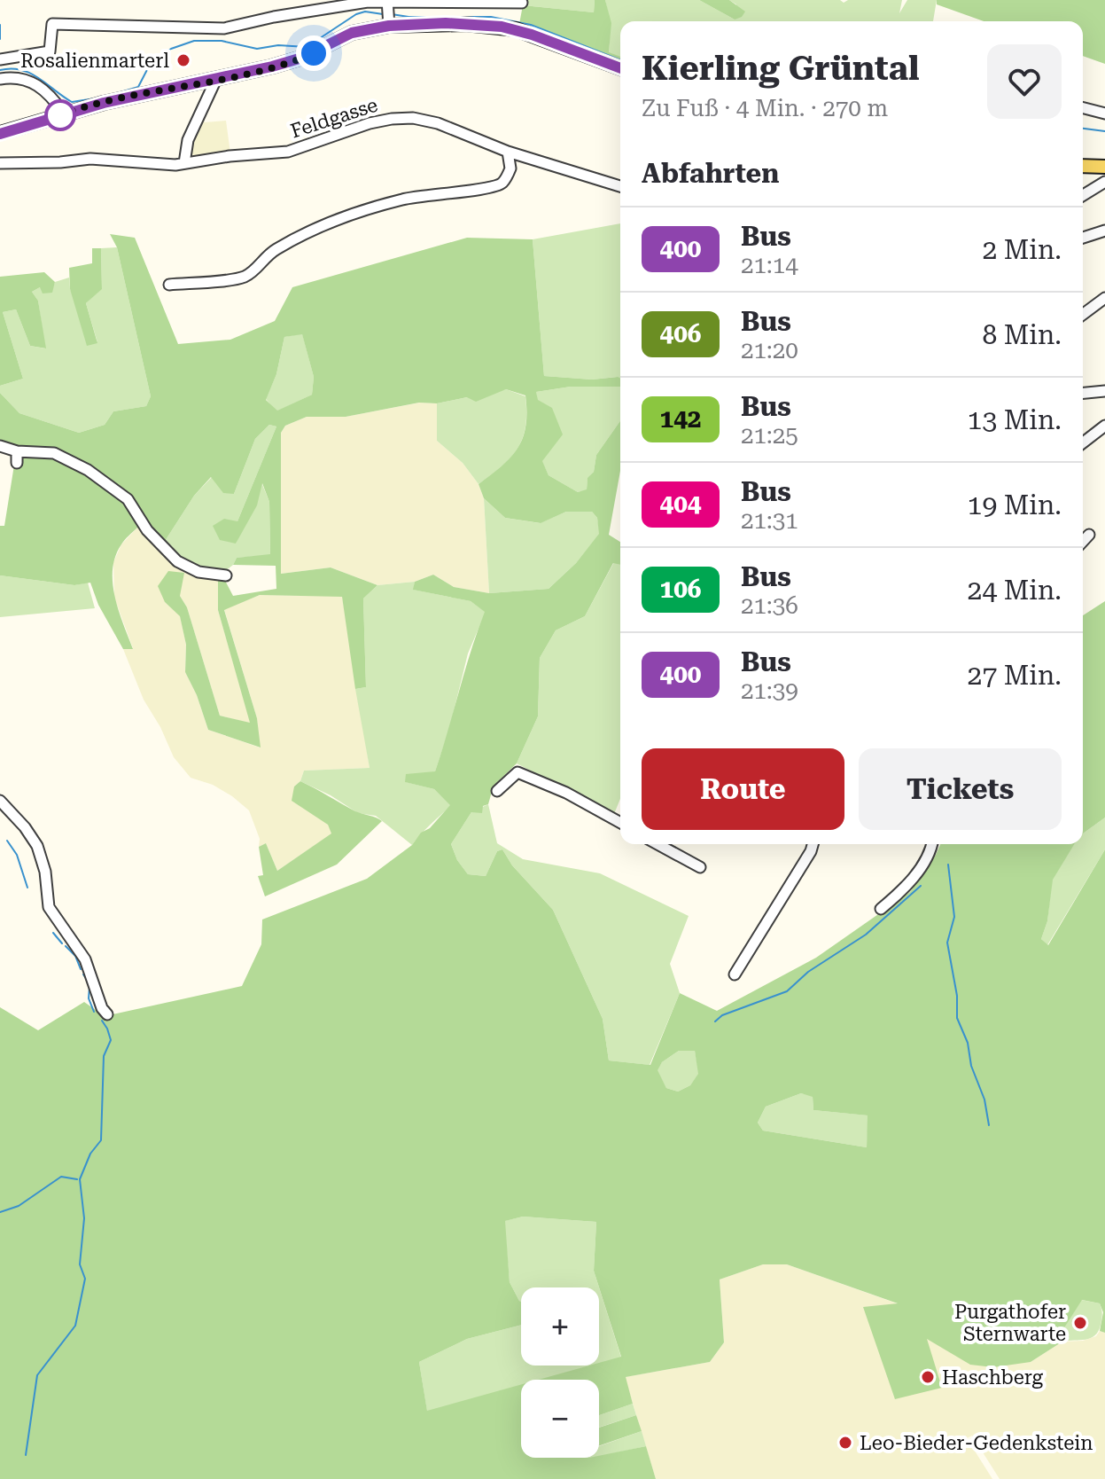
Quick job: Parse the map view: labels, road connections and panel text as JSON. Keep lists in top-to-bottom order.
{
  "streets": {
    "street": ["Feldgasse"]
  },
  "places": [
    "Rosalienmarterl",
    "Purgathofer Sternwarte",
    "Haschberg",
    "Leo-Bieder-Gedenkstein"
  ],
  "lines": ["bus line 400"],
  "page": {
    "heading": [
      ["Kierling Grüntal", "Zu Fuß · 4 Min. · 270 m"],
      "Abfahrten"
    ],
    "list": [
      {
        "mark": "400",
        "name": "Bus",
        "note": "21:14",
        "value": "2 Min."
      },
      {
        "mark": "406",
        "name": "Bus",
        "note": "21:20",
        "value": "8 Min."
      },
      {
        "mark": "142",
        "name": "Bus",
        "note": "21:25",
        "value": "13 Min."
      },
      {
        "mark": "404",
        "name": "Bus",
        "note": "21:31",
        "value": "19 Min."
      },
      {
        "mark": "106",
        "name": "Bus",
        "note": "21:36",
        "value": "24 Min."
      },
      {
        "mark": "400",
        "name": "Bus",
        "note": "21:39",
        "value": "27 Min."
      }
    ],
    "buttons": ["Route", "Tickets"],
    "map_buttons": ["+", "−"]
  }
}
